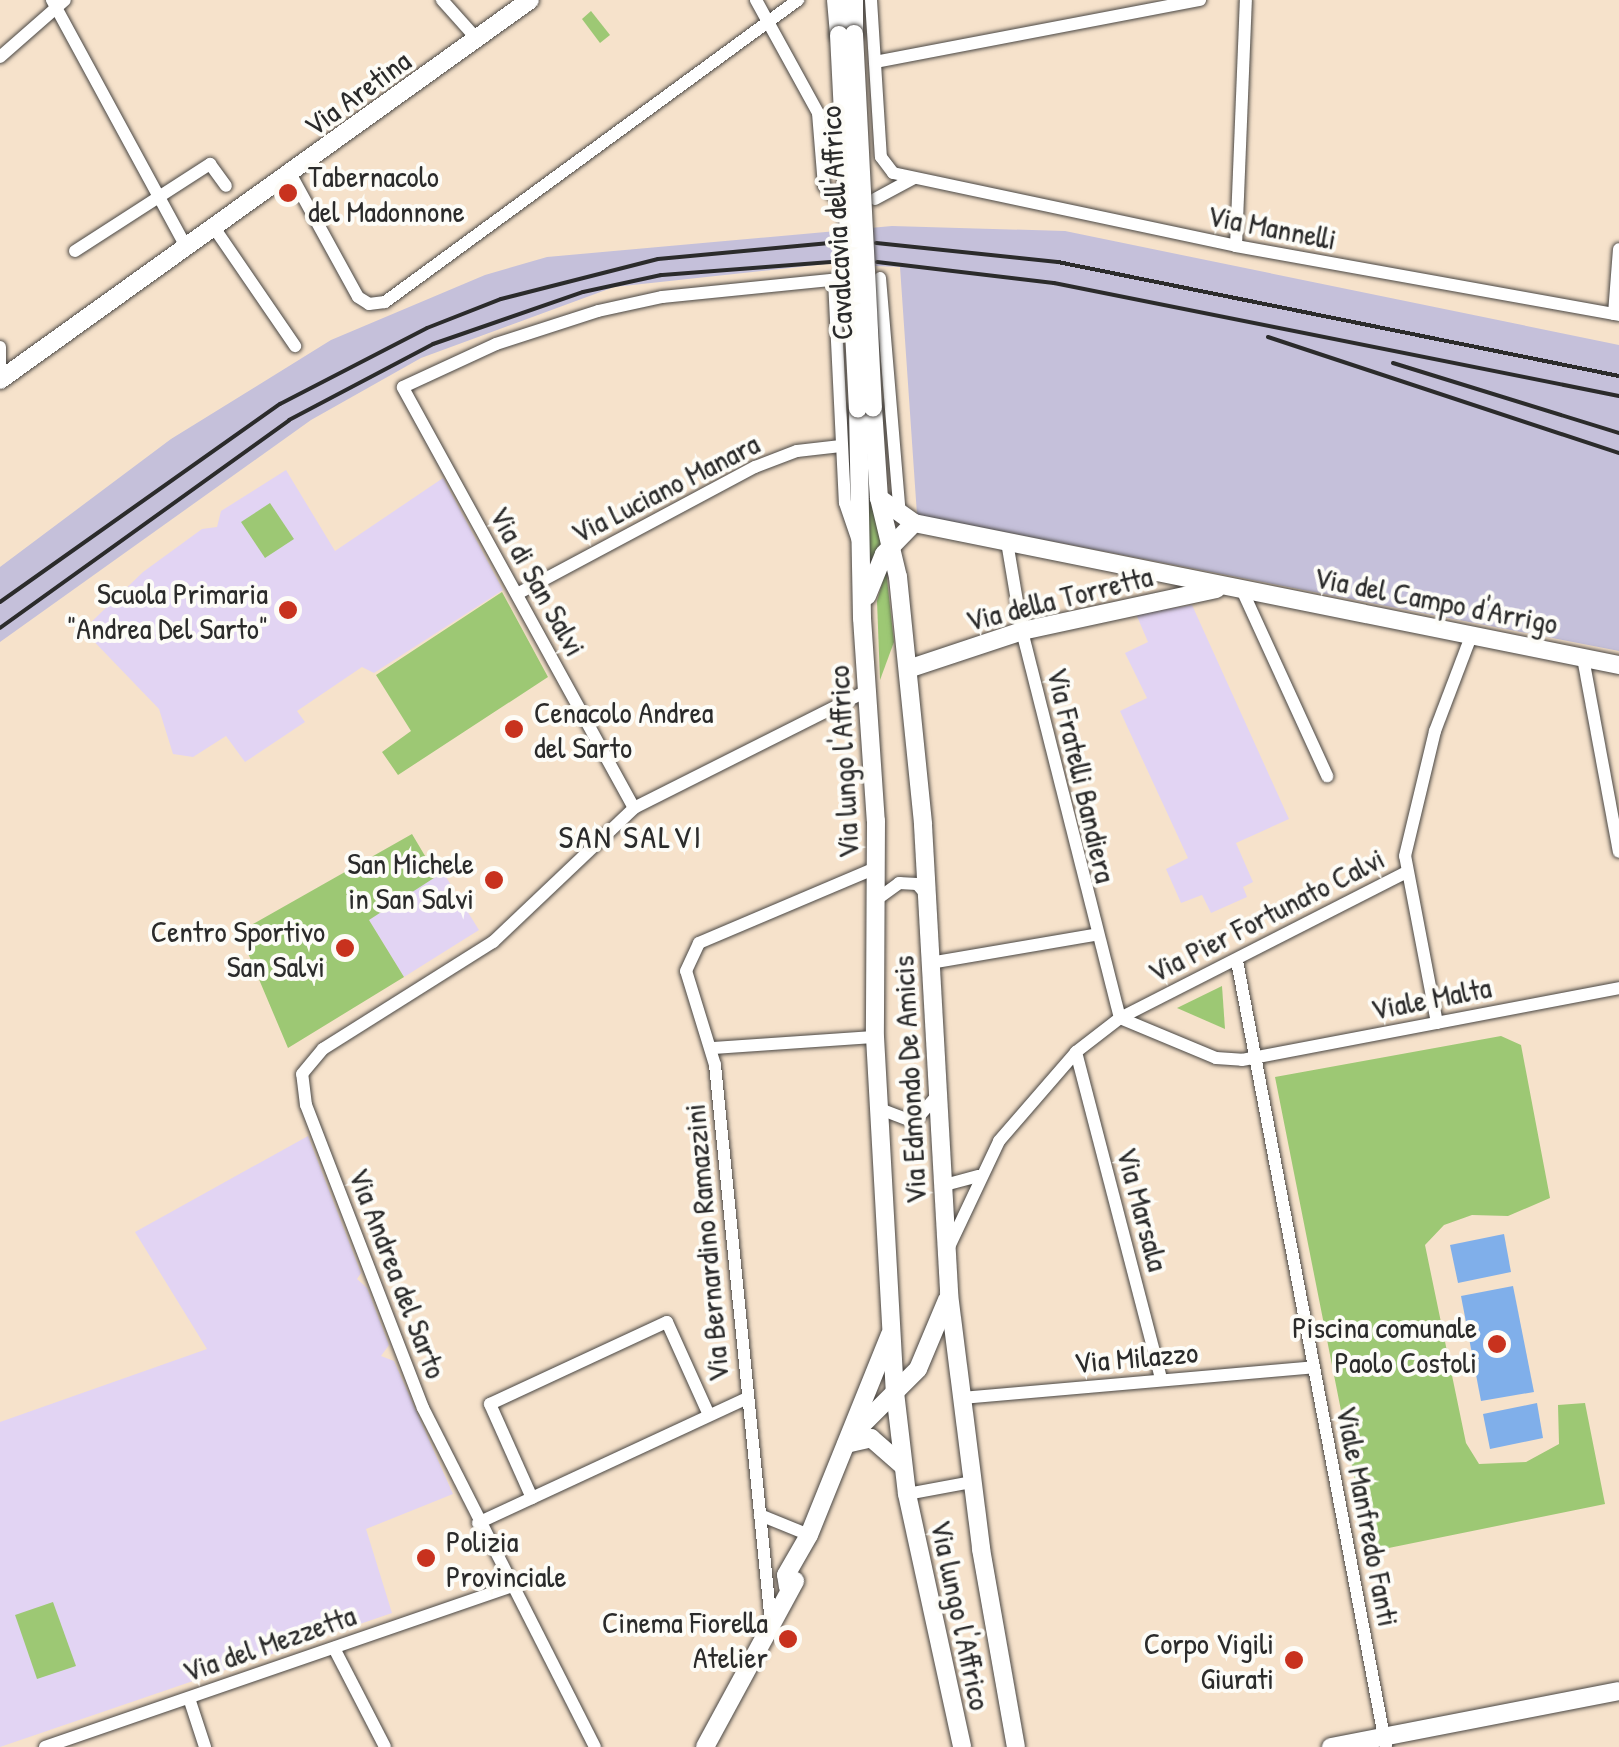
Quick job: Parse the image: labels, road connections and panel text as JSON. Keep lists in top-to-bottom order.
{
  "streets": {
    "street": [
      "Via Aretina",
      "Cavalcavia dell'Affrico",
      "Via Mannelli",
      "Via Luciano Manara",
      "Via di San Salvi",
      "Via della Torretta",
      "Via del Campo d'Arrigo",
      "Via lungo l'Affrico",
      "Via Fratelli Bandiera",
      "Via Pier Fortunato Calvi",
      "Viale Malta",
      "Via Edmondo De Amicis",
      "Via Marsala",
      "Via Bernardino Ramazzini",
      "Via Andrea del Sarto",
      "Via Milazzo",
      "Viale Manfredo Fanti",
      "Via del Mezzetta"
    ]
  },
  "crossings": [
    ["Cavalcavia dell'Affrico", "Via lungo l'Affrico"],
    ["Cavalcavia dell'Affrico", "Via Edmondo De Amicis"],
    ["Via Luciano Manara", "Via di San Salvi"],
    ["Via Luciano Manara", "Via lungo l'Affrico"],
    ["Via di San Salvi", "Via lungo l'Affrico"],
    ["Via di San Salvi", "Via Andrea del Sarto"],
    ["Via della Torretta", "Via del Campo d'Arrigo"],
    ["Via della Torretta", "Via Fratelli Bandiera"],
    ["Via della Torretta", "Via Edmondo De Amicis"],
    ["Via del Campo d'Arrigo", "Via Fratelli Bandiera"],
    ["Via del Campo d'Arrigo", "Via Pier Fortunato Calvi"],
    ["Via del Campo d'Arrigo", "Via Edmondo De Amicis"],
    ["Via lungo l'Affrico", "Via Edmondo De Amicis"],
    ["Via lungo l'Affrico", "Via Bernardino Ramazzini"],
    ["Via lungo l'Affrico", "Via Andrea del Sarto"],
    ["Via Fratelli Bandiera", "Via Pier Fortunato Calvi"],
    ["Via Fratelli Bandiera", "Viale Malta"],
    ["Via Pier Fortunato Calvi", "Viale Malta"],
    ["Via Pier Fortunato Calvi", "Via Edmondo De Amicis"],
    ["Via Pier Fortunato Calvi", "Via Marsala"],
    ["Via Pier Fortunato Calvi", "Viale Manfredo Fanti"],
    ["Viale Malta", "Viale Manfredo Fanti"],
    ["Via Edmondo De Amicis", "Via Milazzo"],
    ["Via Marsala", "Via Milazzo"],
    ["Via Andrea del Sarto", "Via del Mezzetta"],
    ["Via Milazzo", "Viale Manfredo Fanti"]
  ],
  "districts": ["SAN SALVI"],
  "places": [
    "Tabernacolo del Madonnone",
    "Scuola Primaria \"Andrea Del Sarto\"",
    "Cenacolo Andrea del Sarto",
    "San Michele in San Salvi",
    "Centro Sportivo San Salvi",
    "Piscina comunale Paolo Costoli",
    "Polizia Provinciale",
    "Cinema Fiorella Atelier",
    "Corpo Vigili Giurati"
  ]
}
